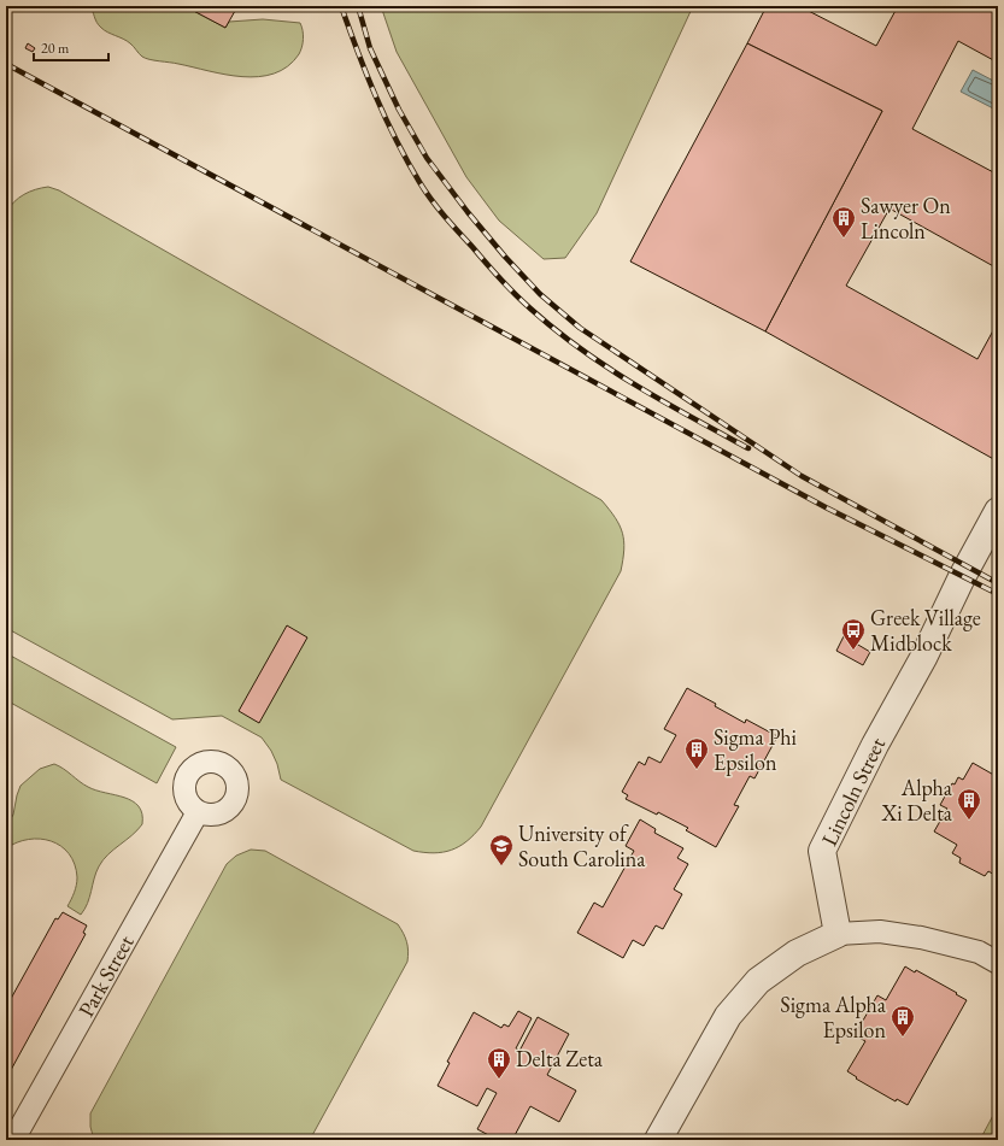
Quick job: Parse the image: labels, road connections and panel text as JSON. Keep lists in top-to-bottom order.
{
  "streets": {
    "street": ["Lincoln Street", "Park Street"]
  },
  "places": {
    "building": [
      "Sawyer On Lincoln",
      "Sigma Phi Epsilon",
      "Alpha Xi Delta",
      "Sigma Alpha Epsilon",
      "Delta Zeta"
    ],
    "bus stop": ["Greek Village Midblock"],
    "school or university": ["University of South Carolina"]
  },
  "scale_bar": "20 m"
}
